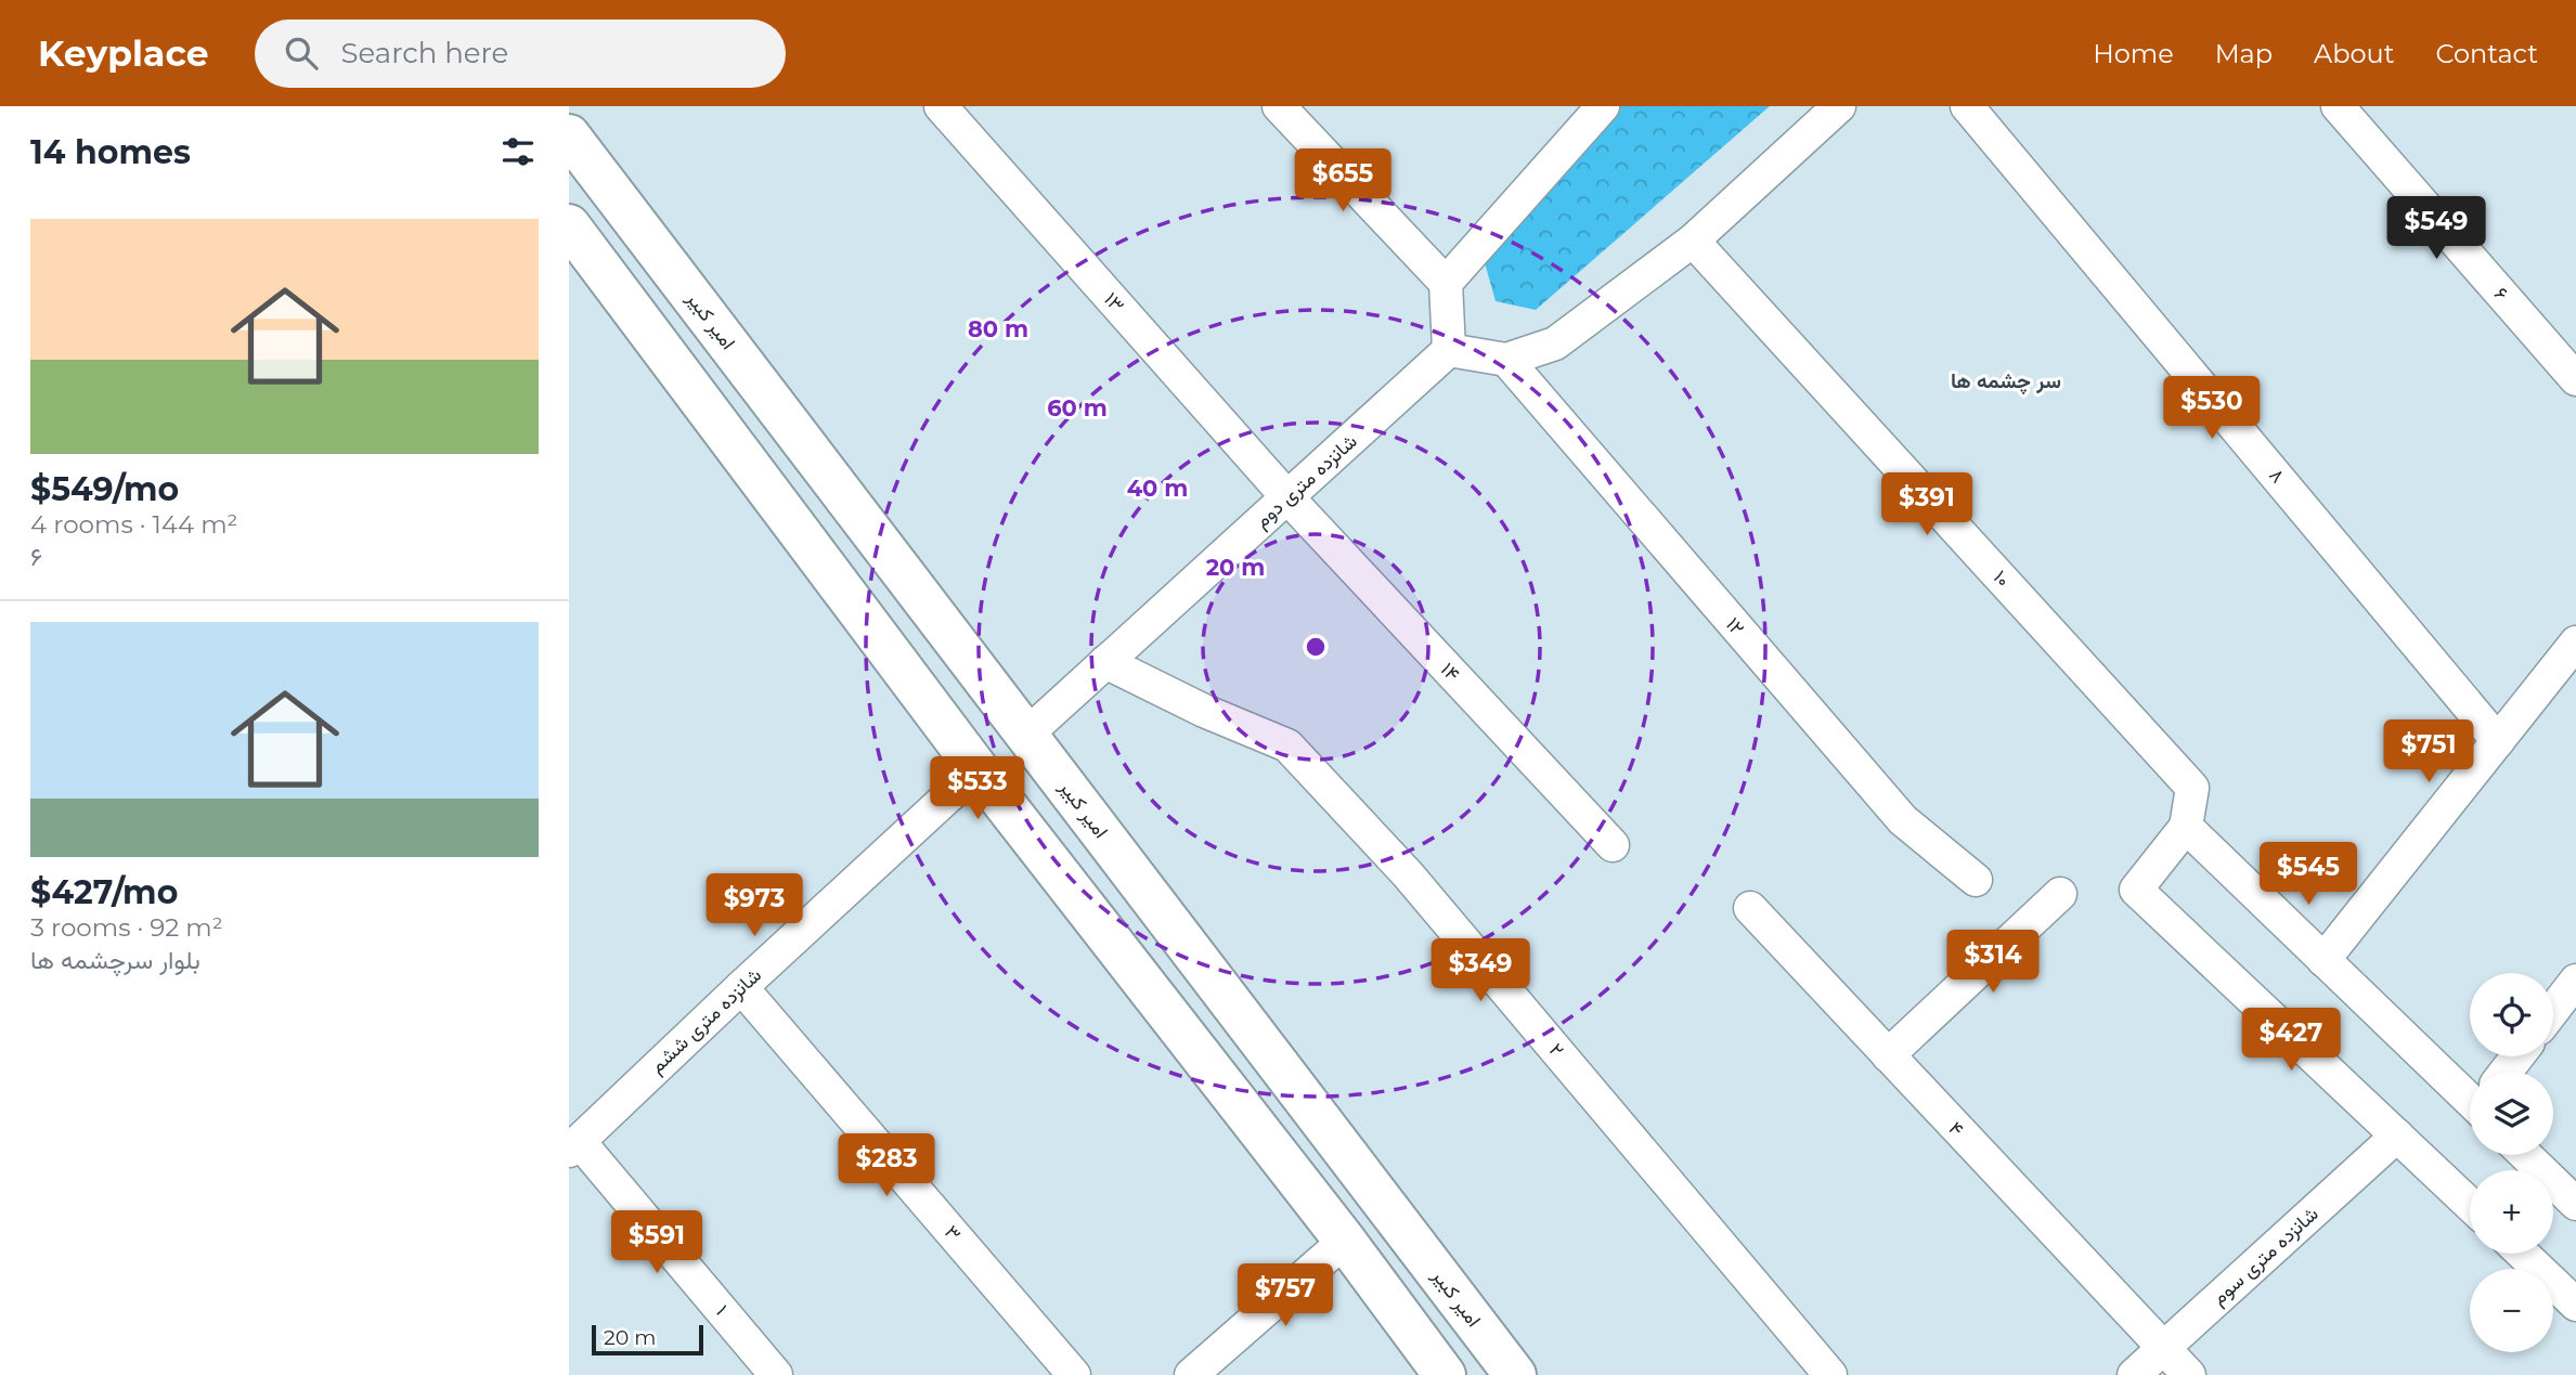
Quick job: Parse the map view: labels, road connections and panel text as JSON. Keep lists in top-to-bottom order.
{
  "streets": {
    "main road": ["امیر کبیر"],
    "street": [
      "۶",
      "۱۳",
      "۸",
      "شانزده متری دوم",
      "۱۰",
      "۱۲",
      "۱۴",
      "شانزده متری ششم",
      "۲",
      "۴",
      "۳",
      "شانزده متری سوم",
      "۱"
    ]
  },
  "crossings": [
    ["۱۳", "شانزده متری دوم"],
    ["۱۳", "۱۴"],
    ["امیر کبیر", "شانزده متری دوم"],
    ["شانزده متری دوم", "۱۴"],
    ["شانزده متری دوم", "۲"],
    ["شانزده متری ششم", "۳"],
    ["شانزده متری ششم", "۱"],
    ["۴", "شانزده متری سوم"]
  ],
  "districts": ["سر چشمه ها"],
  "scale_bar": "20 m",
  "page": {
    "header": "Keyplace",
    "search": "Search here",
    "nav": [
      "Home",
      "Map",
      "About",
      "Contact"
    ],
    "heading": "14 homes",
    "price": [
      "$655",
      "$549",
      "$530",
      "$391",
      "$751",
      "$533",
      "$545",
      "$973",
      "$314",
      "$349",
      "$427",
      "$283",
      "$591",
      "$757"
    ],
    "list": [
      {
        "name": "$549/mo",
        "note": "4 rooms · 144 m² · ۶"
      },
      {
        "name": "$427/mo",
        "note": "3 rooms · 92 m² · بلوار سرچشمه ها"
      }
    ],
    "map_buttons": ["+", "−"],
    "scale": "20 m"
  },
  "rings": [
    "80 m",
    "60 m",
    "40 m",
    "20 m"
  ]
}
